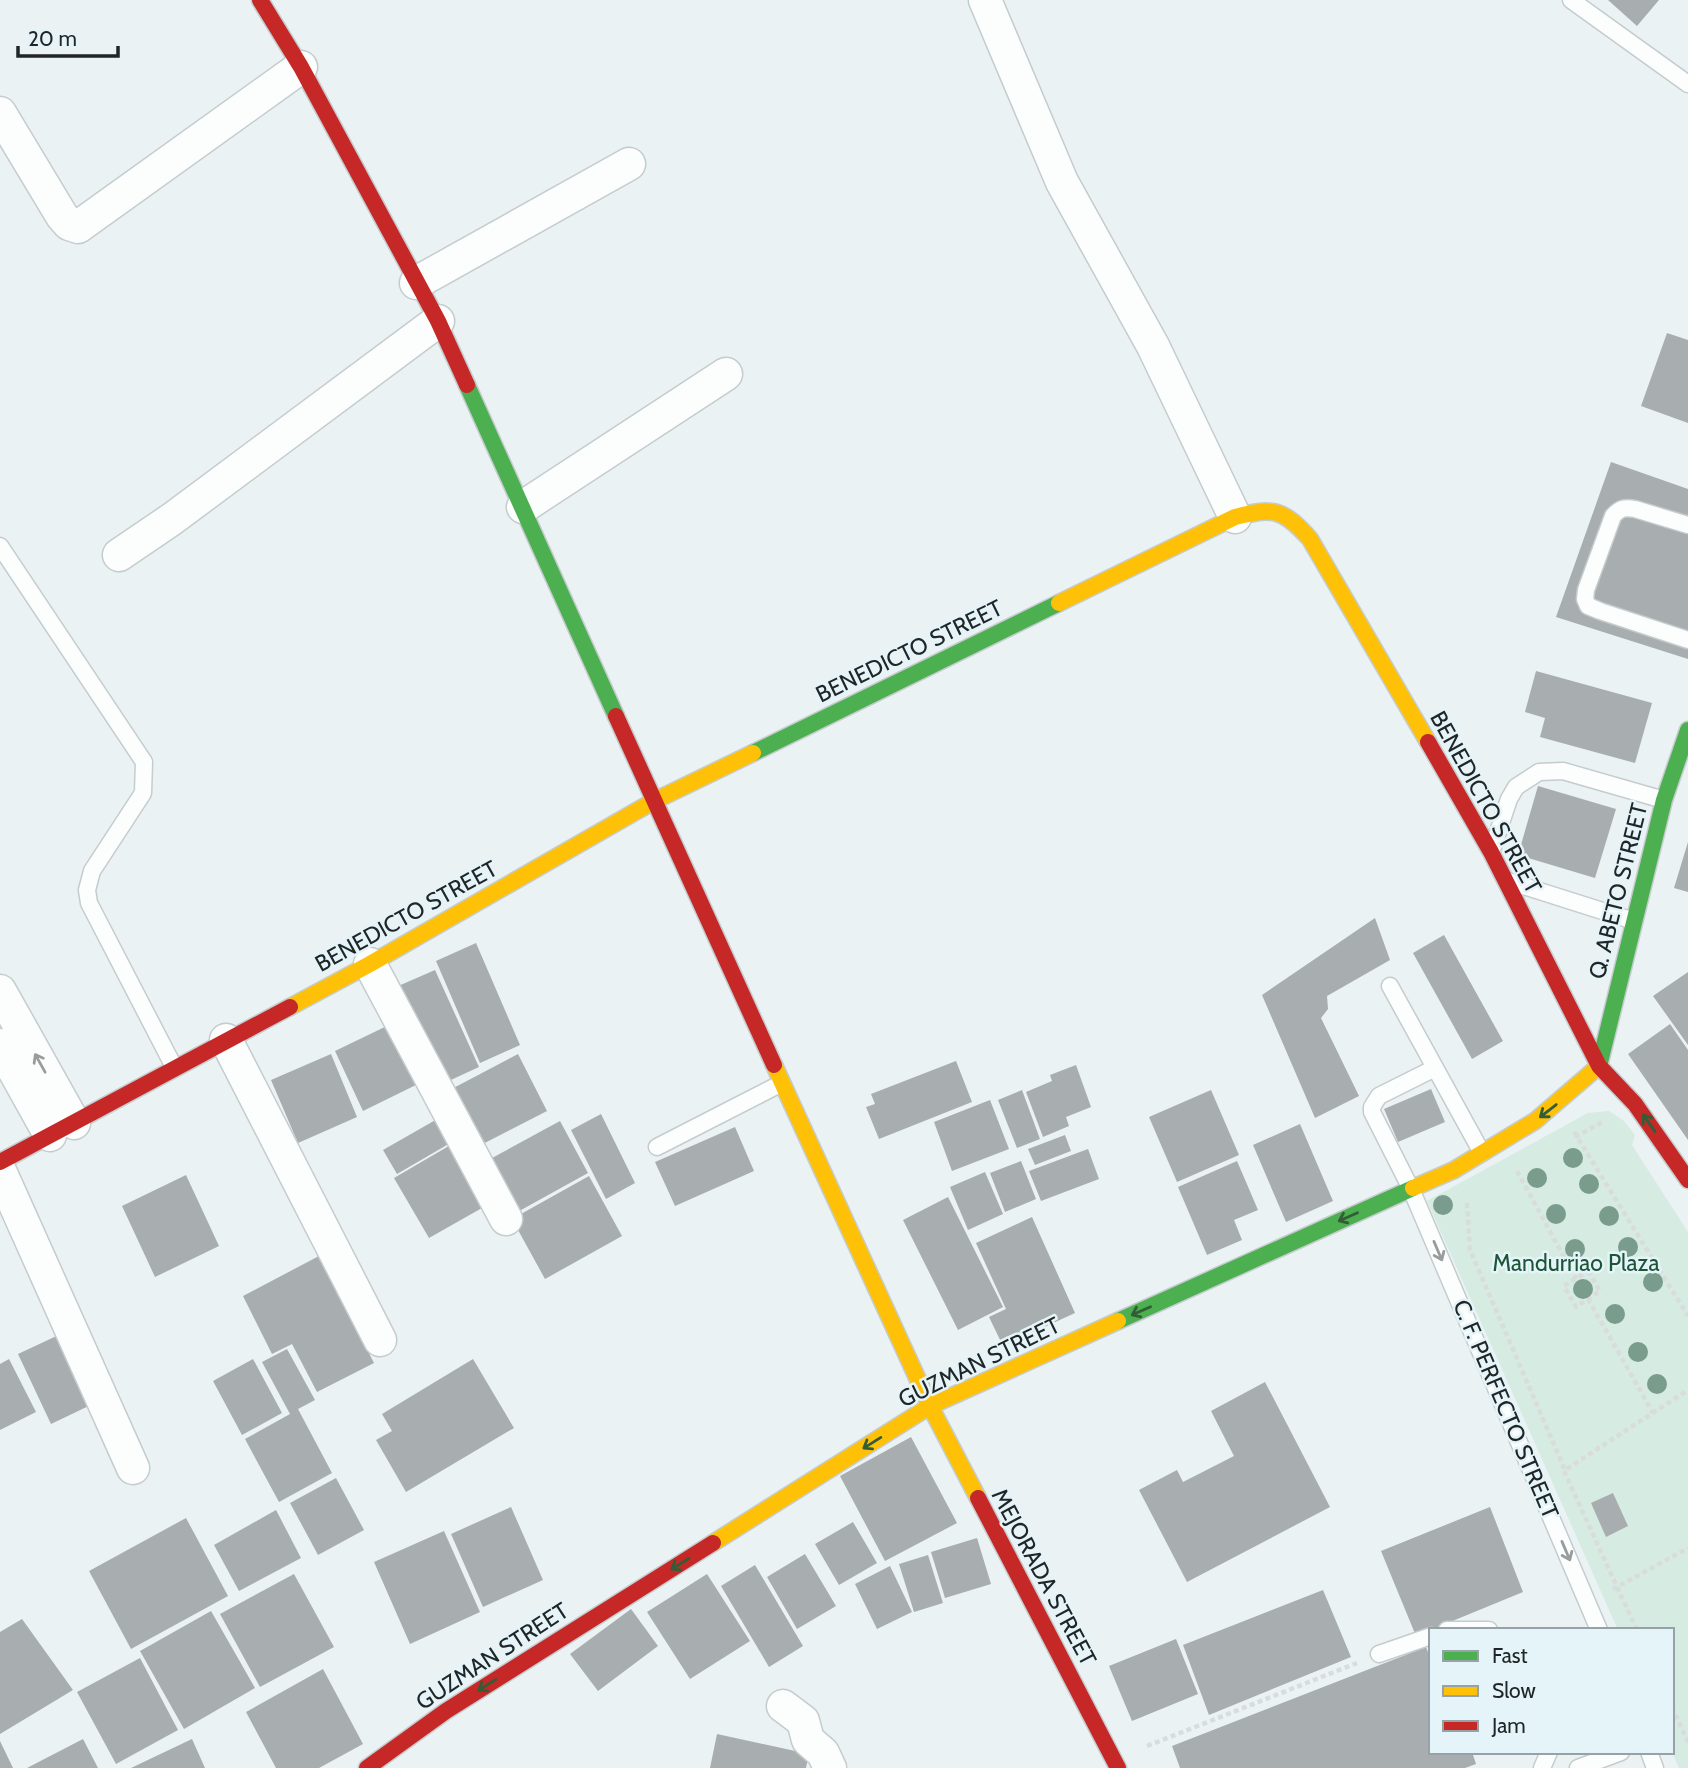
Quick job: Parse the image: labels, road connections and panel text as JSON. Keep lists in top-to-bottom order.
{
  "streets": {
    "street": [
      "BENEDICTO STREET",
      "Q. ABETO STREET",
      "GUZMAN STREET",
      "MEJORADA STREET"
    ],
    "lane": ["C. F. PERFECTO STREET"]
  },
  "crossings": [
    ["BENEDICTO STREET", "Q. ABETO STREET"],
    ["BENEDICTO STREET", "GUZMAN STREET"],
    ["BENEDICTO STREET", "MEJORADA STREET"],
    ["Q. ABETO STREET", "GUZMAN STREET"],
    ["GUZMAN STREET", "C. F. PERFECTO STREET"],
    ["GUZMAN STREET", "MEJORADA STREET"]
  ],
  "one_way": ["GUZMAN STREET", "C. F. PERFECTO STREET"],
  "parks": ["Mandurriao Plaza"],
  "legend": ["Fast", "Slow", "Jam"],
  "scale_bar": "20 m"
}
